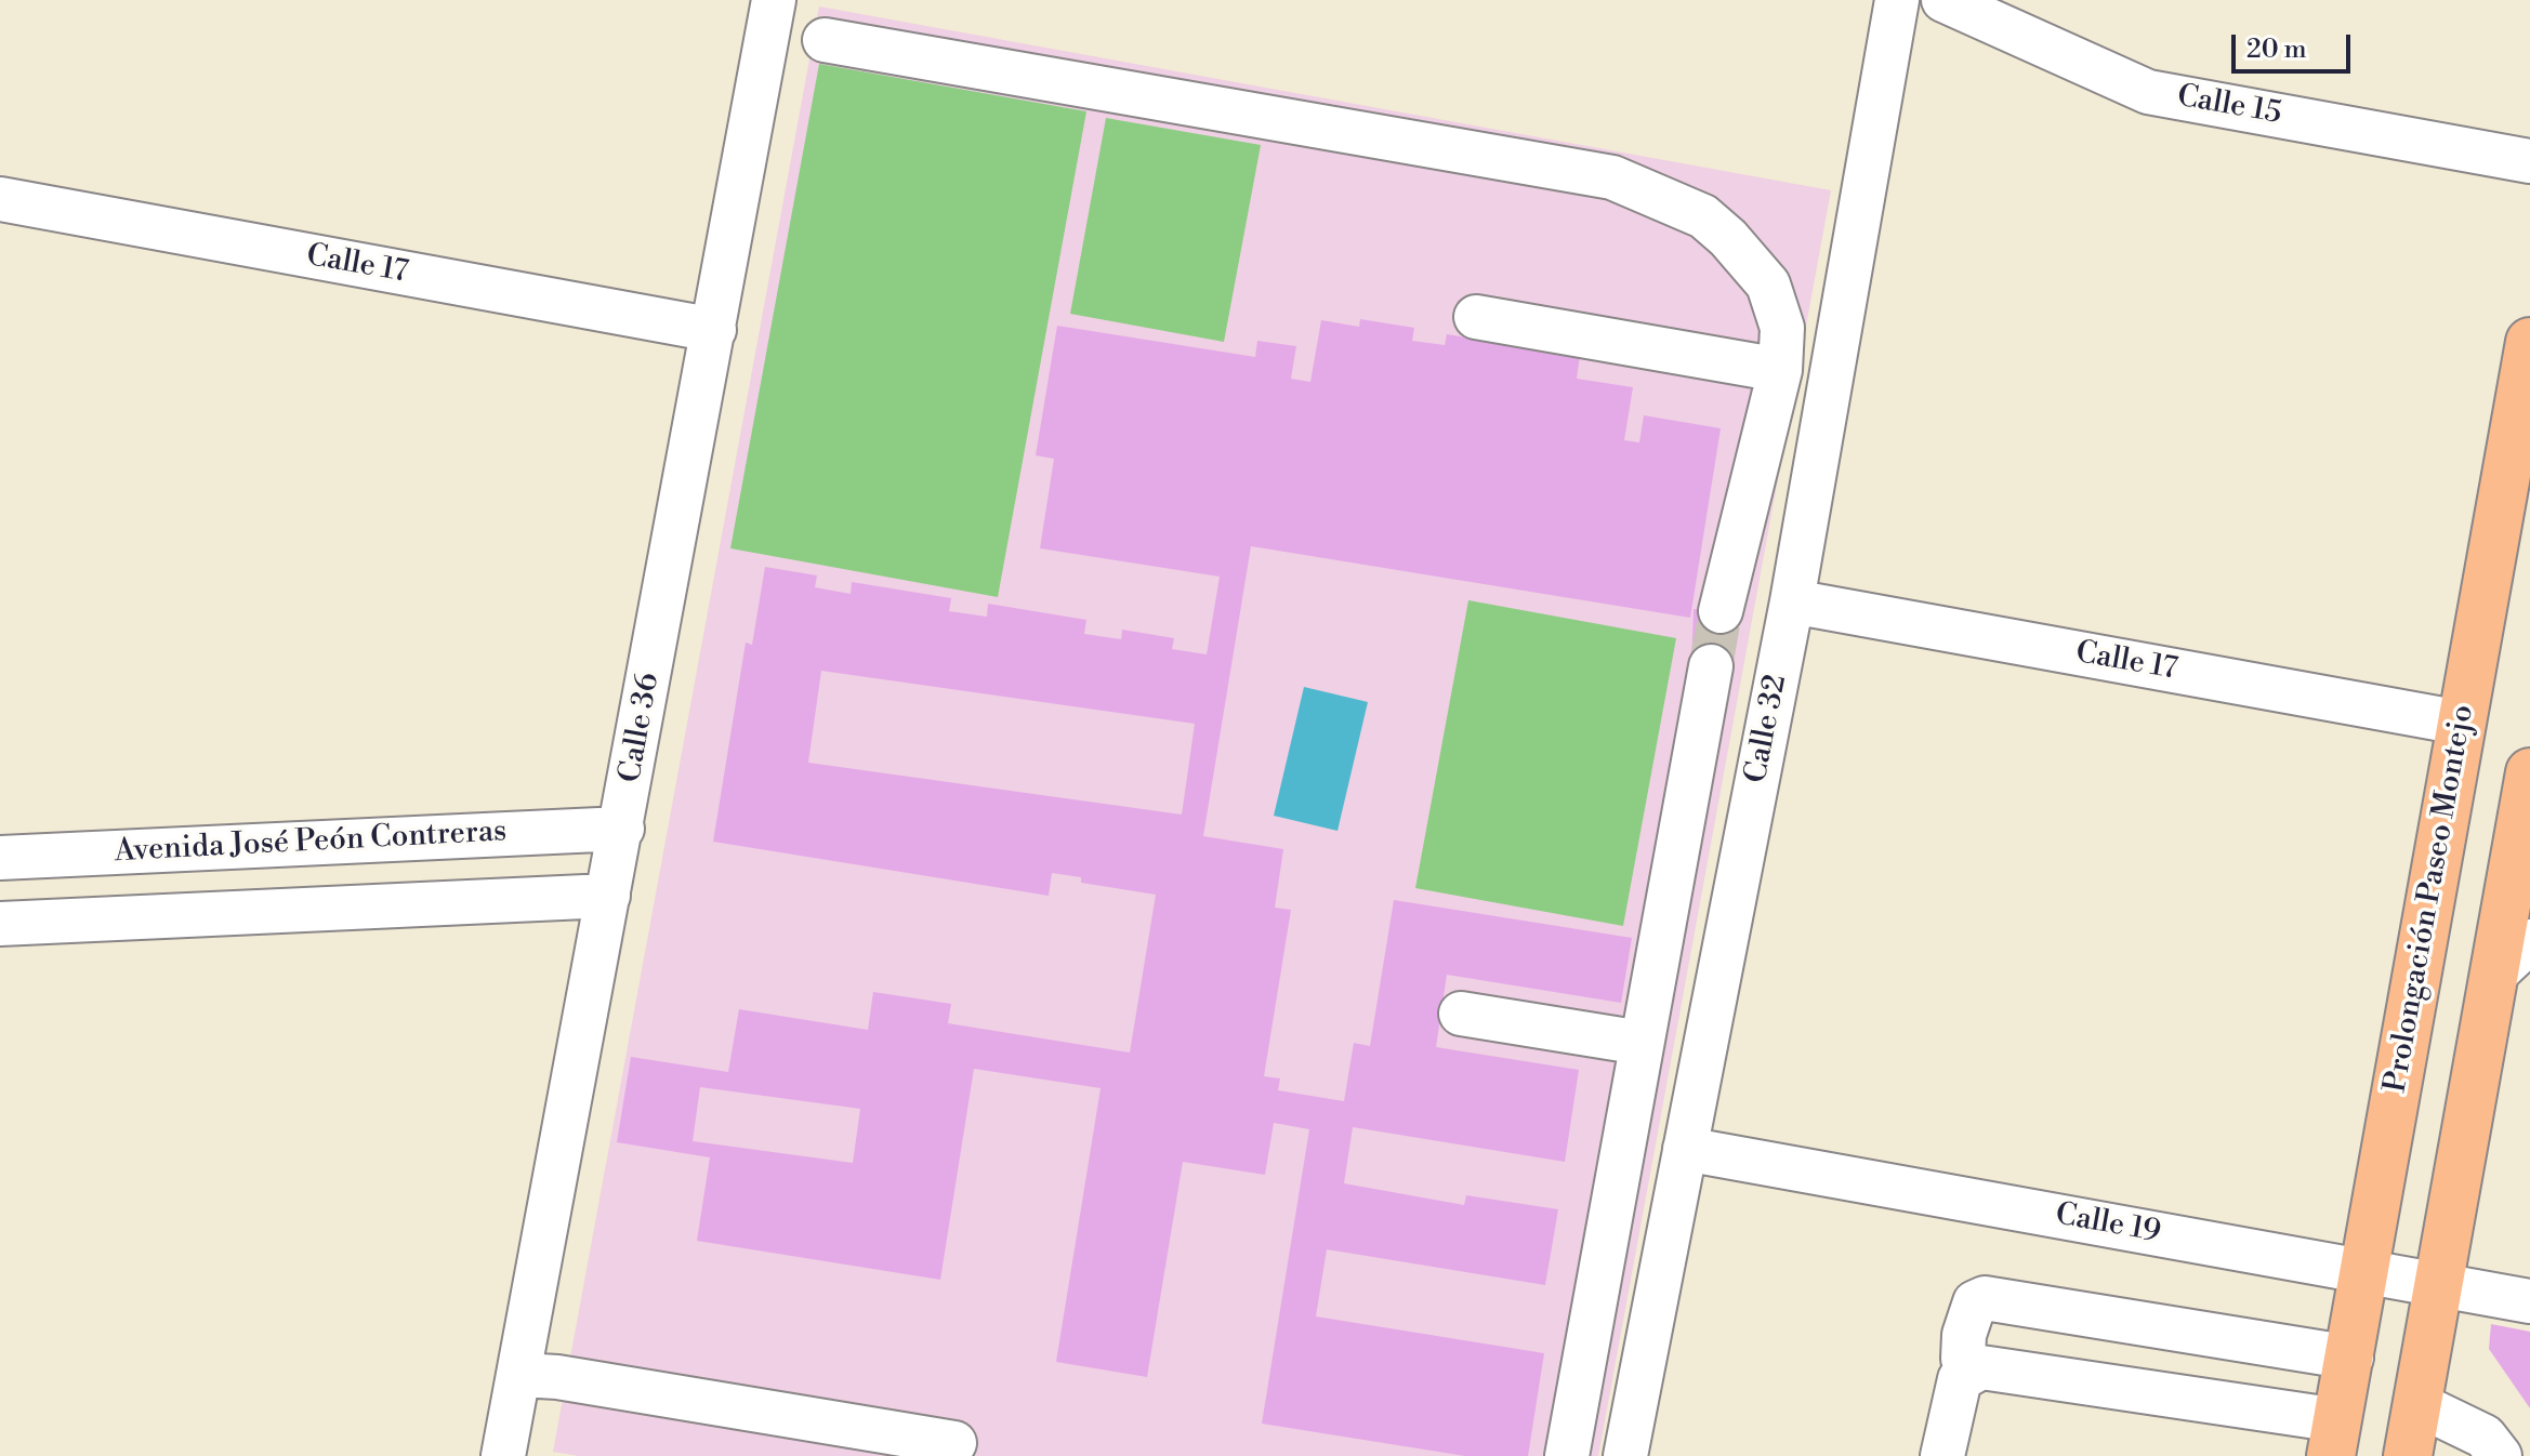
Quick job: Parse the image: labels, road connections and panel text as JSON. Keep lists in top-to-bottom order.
{
  "streets": {
    "main road": ["Prolongación Paseo Montejo"],
    "street": [
      "Calle 15",
      "Calle 17",
      "Calle 36",
      "Calle 32",
      "Avenida José Peón Contreras",
      "Calle 19"
    ]
  },
  "crossings": [
    ["Calle 17", "Calle 36"],
    ["Calle 17", "Calle 32"],
    ["Calle 17", "Prolongación Paseo Montejo"],
    ["Calle 36", "Avenida José Peón Contreras"],
    ["Calle 32", "Calle 19"],
    ["Prolongación Paseo Montejo", "Calle 19"]
  ],
  "scale_bar": "20 m"
}
